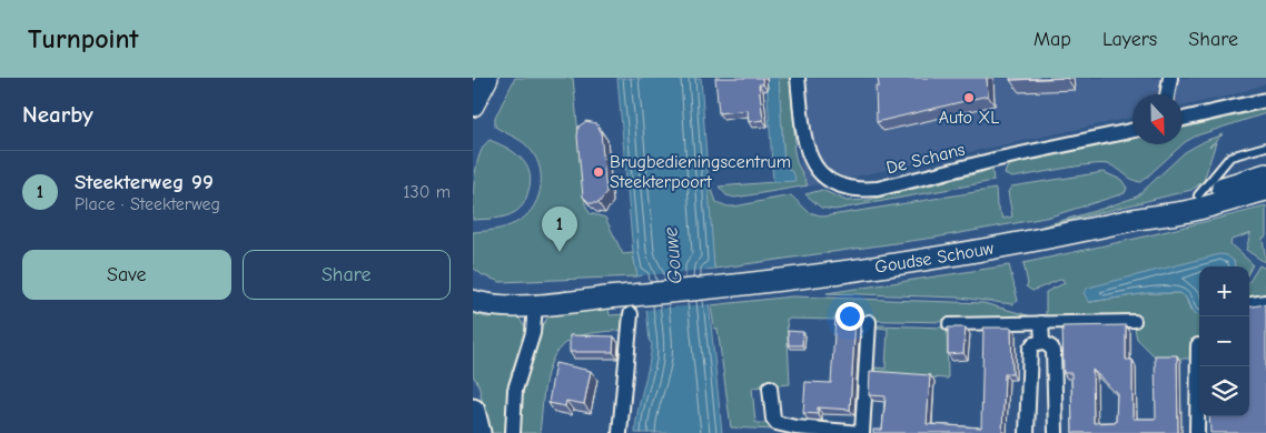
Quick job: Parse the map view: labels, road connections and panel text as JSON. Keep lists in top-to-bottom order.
{
  "streets": {
    "main road": ["Goudse Schouw"],
    "street": ["De Schans"]
  },
  "water": ["Gouwe"],
  "places": ["Auto XL", "Brugbedieningscentrum Steekterpoort"],
  "north": "bottom",
  "page": {
    "header": "Turnpoint",
    "nav": ["Map", "Layers", "Share"],
    "heading": "Nearby",
    "list": [
      {
        "mark": "1",
        "name": "Steekterweg 99",
        "note": "Place · Steekterweg",
        "value": "130 m"
      }
    ],
    "pins": "1",
    "buttons": ["Save", "Share"],
    "map_buttons": ["+", "−"]
  }
}
